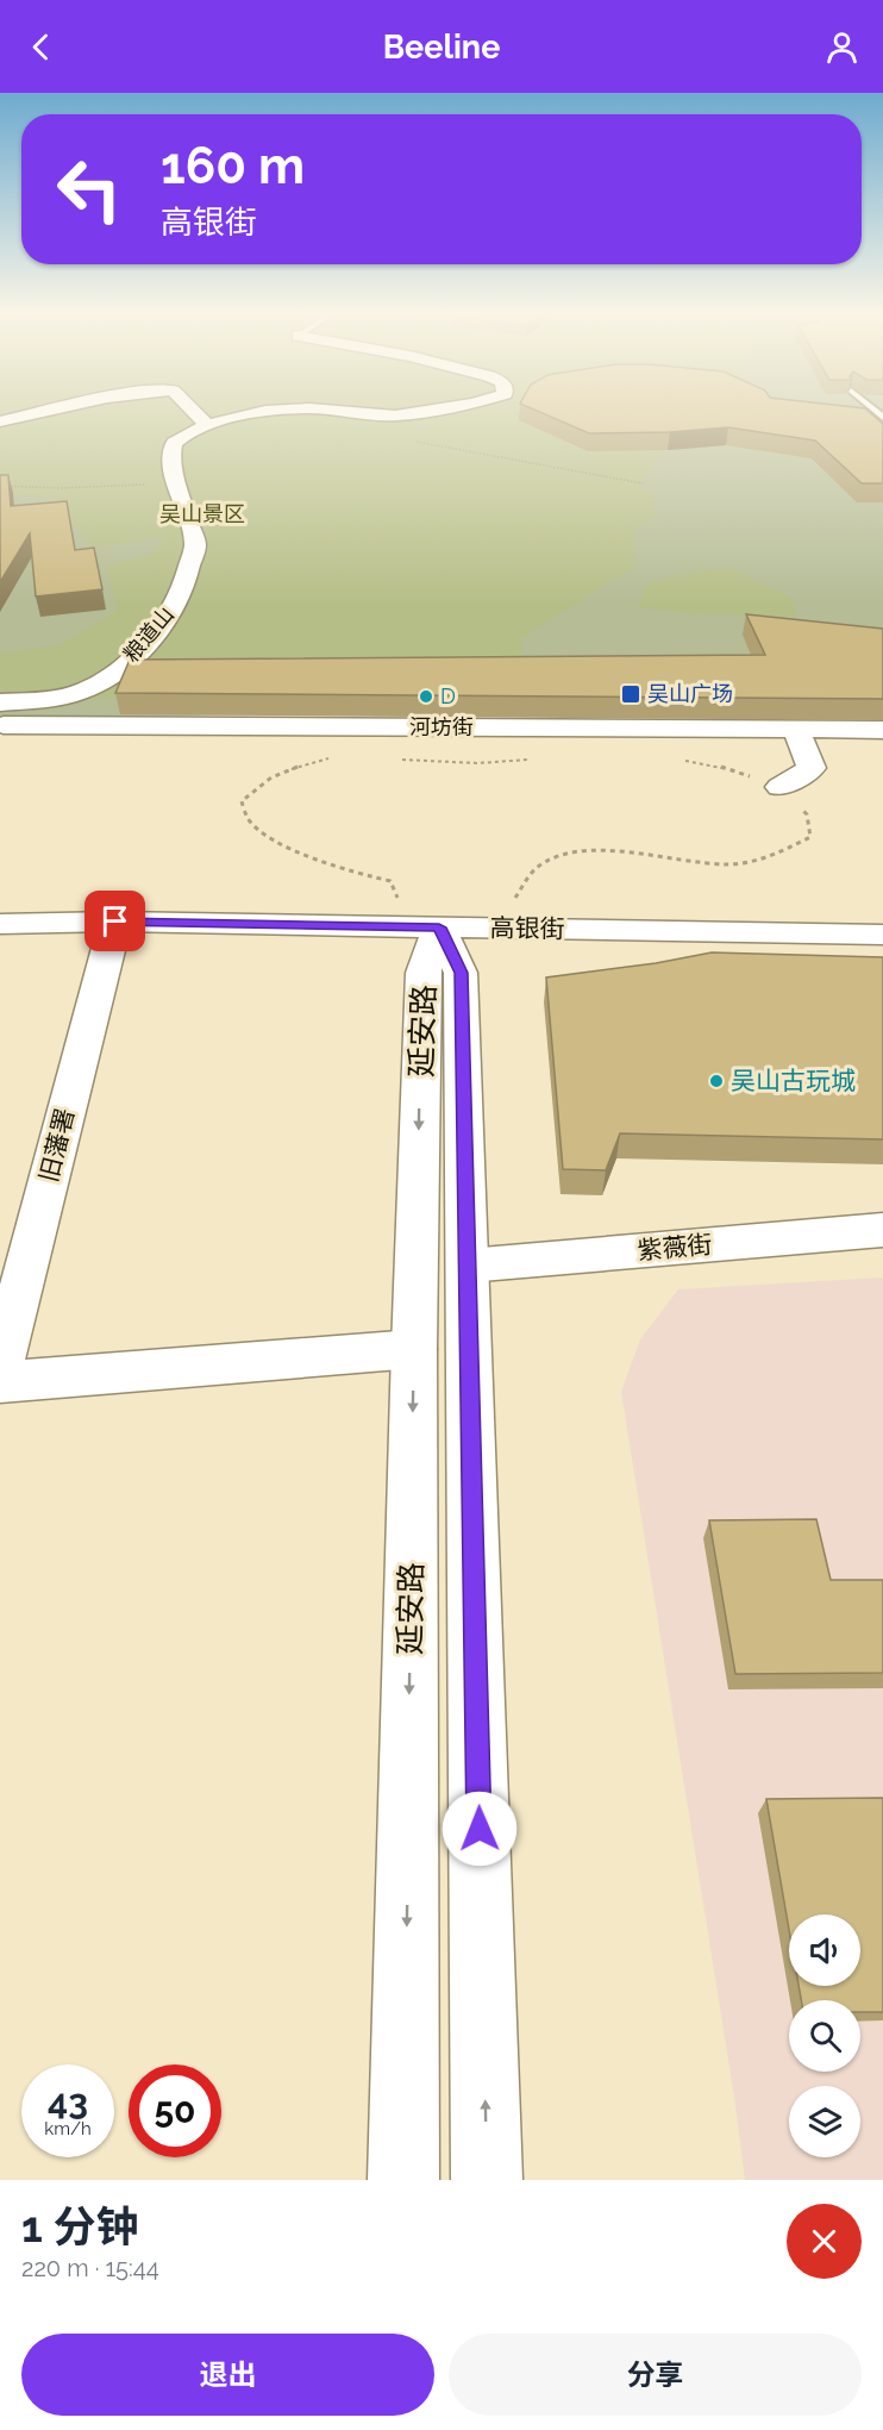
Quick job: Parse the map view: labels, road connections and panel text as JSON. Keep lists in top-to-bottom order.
{
  "streets": {
    "street": [
      "粮道山",
      "河坊街",
      "高银街",
      "延安路",
      "旧藩署",
      "紫薇街"
    ]
  },
  "crossings": [
    ["高银街", "延安路"],
    ["高银街", "旧藩署"],
    ["延安路", "紫薇街"]
  ],
  "parks": ["吴山景区"],
  "places": {
    "transit": ["吴山广场"],
    "other": ["D", "吴山古玩城"]
  },
  "page": {
    "header": "Beeline",
    "turn": ["160 m", "高银街"],
    "speed": "43 km/h",
    "limit": "50",
    "heading": ["1 分钟", "220 m · 15:44"],
    "buttons": ["退出", "分享"]
  }
}
